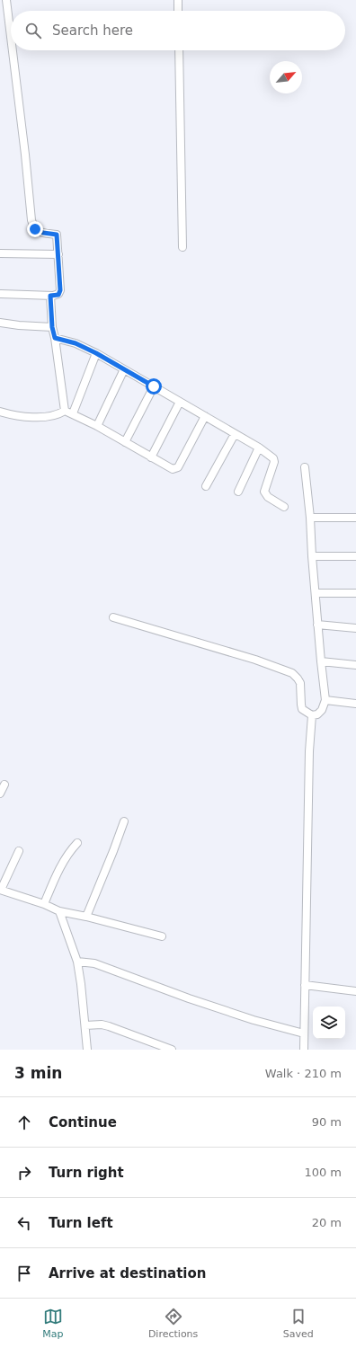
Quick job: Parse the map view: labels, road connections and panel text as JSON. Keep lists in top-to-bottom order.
{
  "north": "top right",
  "page": {
    "search": "Search here",
    "heading": ["3 min", "Walk · 210 m"],
    "list": [
      ["Continue", "90 m"],
      ["Turn right", "100 m"],
      ["Turn left", "20 m"],
      "Arrive at destination"
    ],
    "nav": ["Map", "Directions", "Saved"]
  }
}
